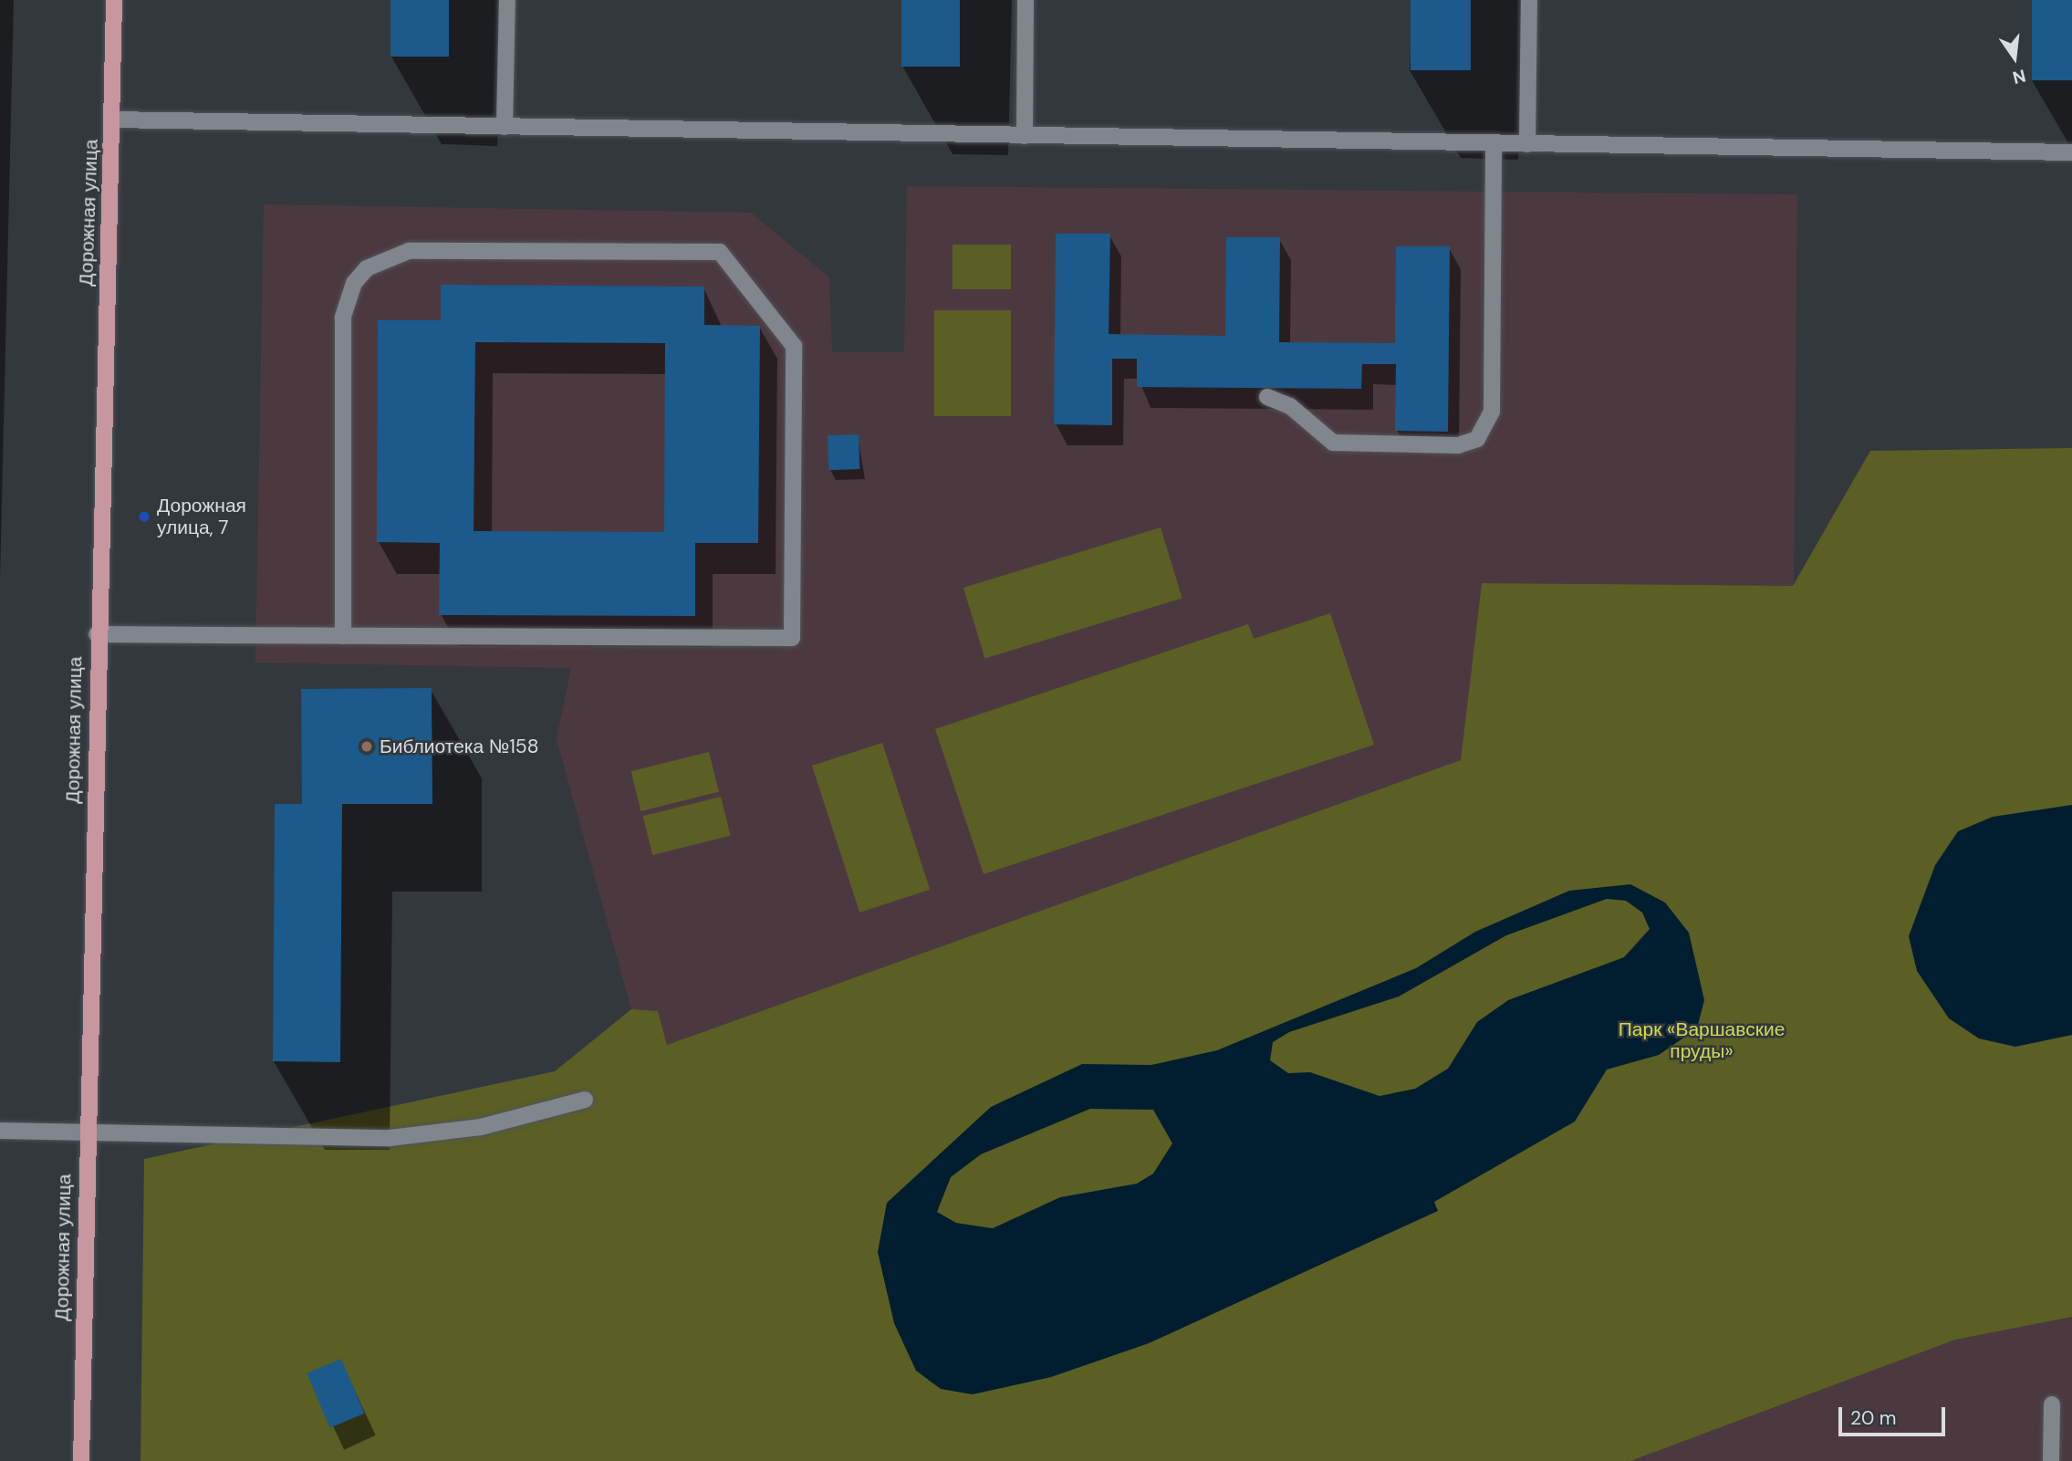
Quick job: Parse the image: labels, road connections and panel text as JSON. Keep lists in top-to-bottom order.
{
  "streets": {
    "main road": ["Дорожная улица"]
  },
  "parks": ["Парк «Варшавские пруды»"],
  "places": ["Дорожная улица, 7", "Библиотека №158"],
  "scale_bar": "20 m",
  "north": "bottom"
}
